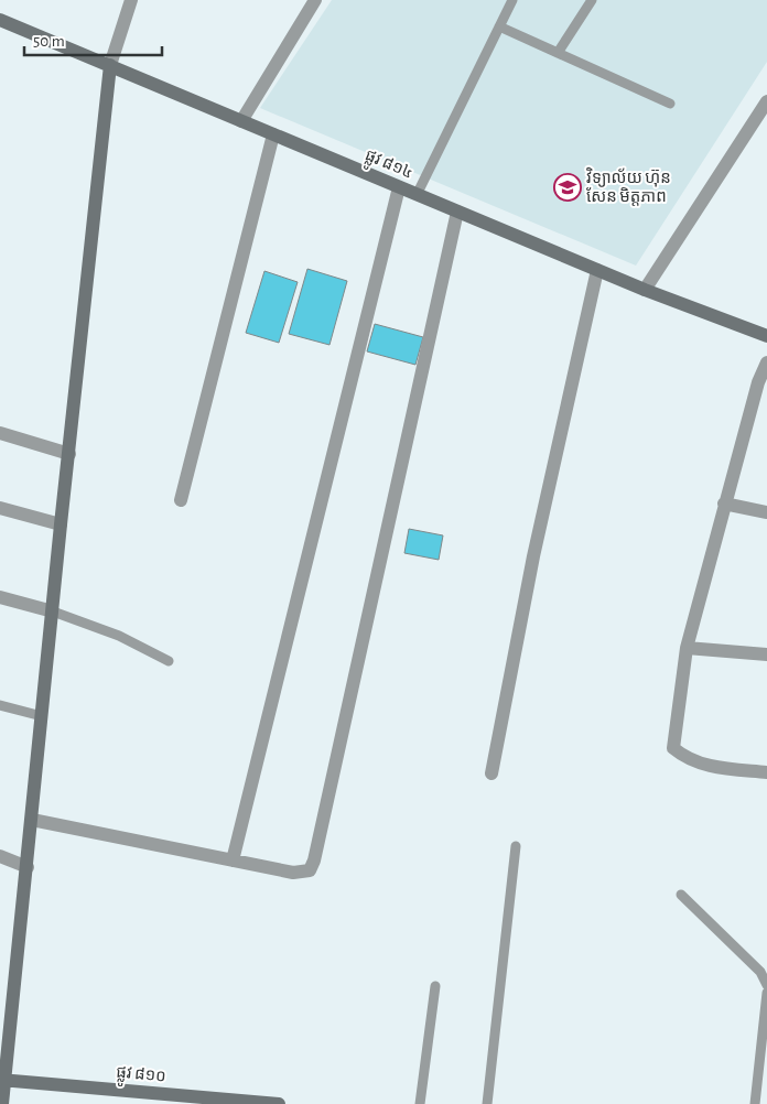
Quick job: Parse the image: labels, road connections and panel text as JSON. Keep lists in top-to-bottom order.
{
  "streets": {
    "street": ["ផ្លូវ ៨១៤", "ផ្លូវ ៨១០"]
  },
  "places": {
    "school or university": ["វិទ្យាល័យ ហ៊ុន សែន មិត្តភាព"]
  },
  "scale_bar": "50 m"
}
